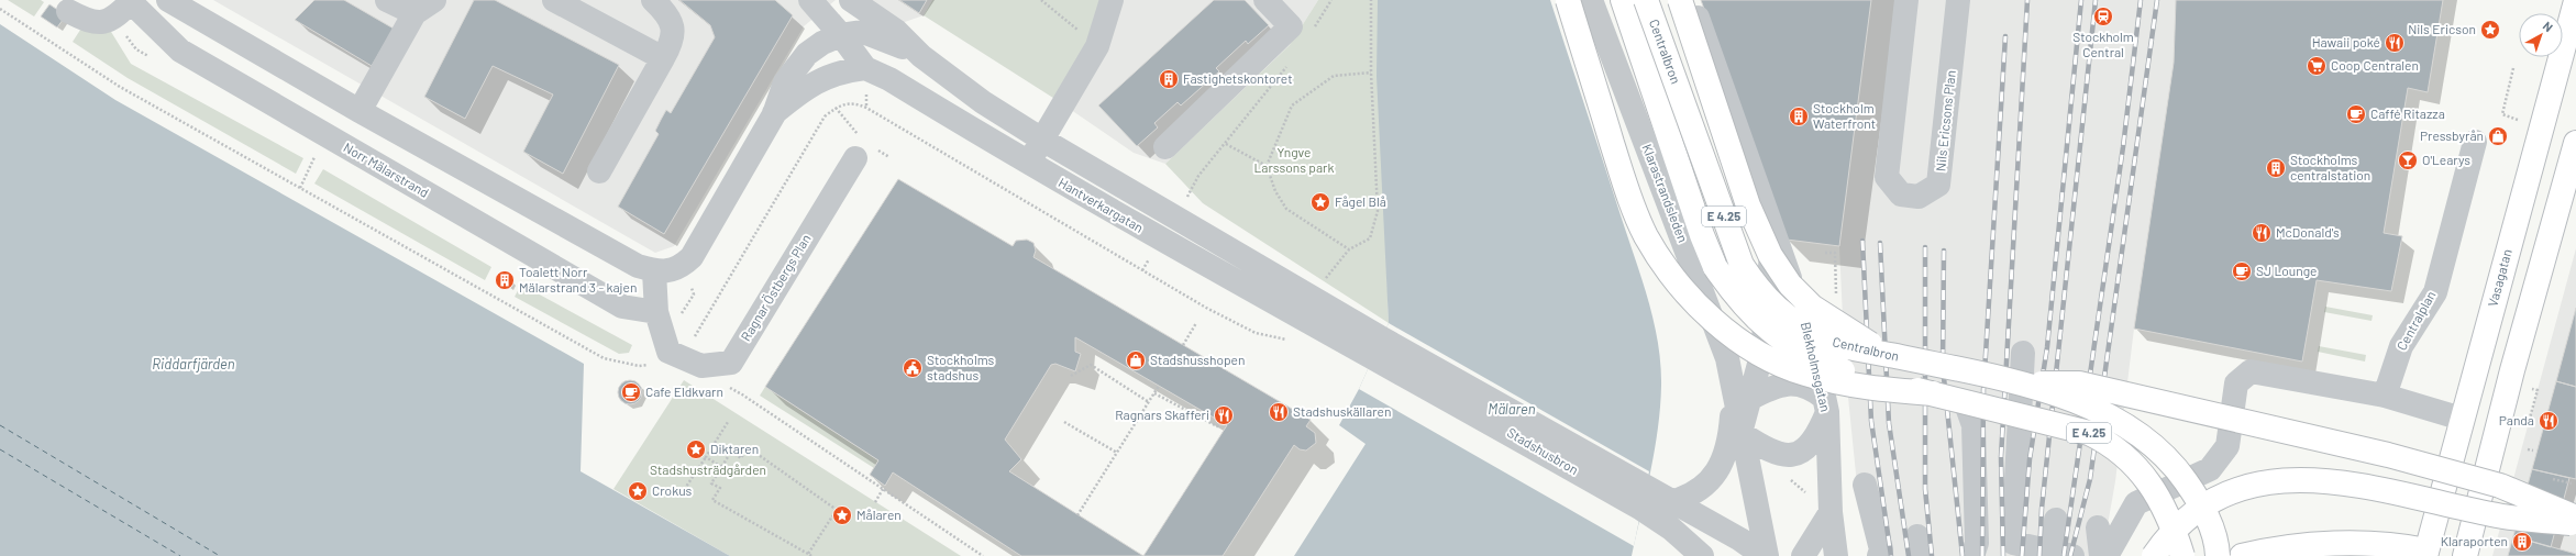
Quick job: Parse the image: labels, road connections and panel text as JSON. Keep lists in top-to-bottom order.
{
  "streets": {
    "main road": ["Centralbron", "E 4.25", "Vasagatan"],
    "street": [
      "Nils Ericsons Plan",
      "Norr Mälarstrand",
      "Klarastrandsleden",
      "Hantverkargatan",
      "Ragnar Östbergs Plan",
      "Centralplan",
      "Blekholmsgatan",
      "Stadshusbron"
    ]
  },
  "crossings": [
    ["Klarastrandsleden", "Blekholmsgatan"],
    ["Klarastrandsleden", "Stadshusbron"],
    ["Hantverkargatan", "Stadshusbron"]
  ],
  "water": ["Riddarfjärden", "Mälaren"],
  "parks": ["Yngve Larssons park", "Stadshusträdgården"],
  "places": {
    "station": ["Stockholm Central"],
    "place": [
      "Nils Ericson",
      "Fågel Blå",
      "Diktaren",
      "Crokus",
      "Målaren"
    ],
    "restaurant": [
      "Hawaii poké",
      "McDonald's",
      "Stadshuskällaren",
      "Ragnars Skafferi",
      "Panda"
    ],
    "supermarket": ["Coop Centralen"],
    "building": [
      "Fastighetskontoret",
      "Stockholm Waterfront",
      "Stockholms centralstation",
      "Toalett Norr Mälarstrand 3 - kajen",
      "Klaraporten"
    ],
    "cafe": ["Caffé Ritazza", "SJ Lounge", "Cafe Eldkvarn"],
    "shop": ["Pressbyrån", "Stadshusshopen"],
    "bar": ["O'Learys"],
    "public building": ["Stockholms stadshus"]
  },
  "north": "top right"
}
